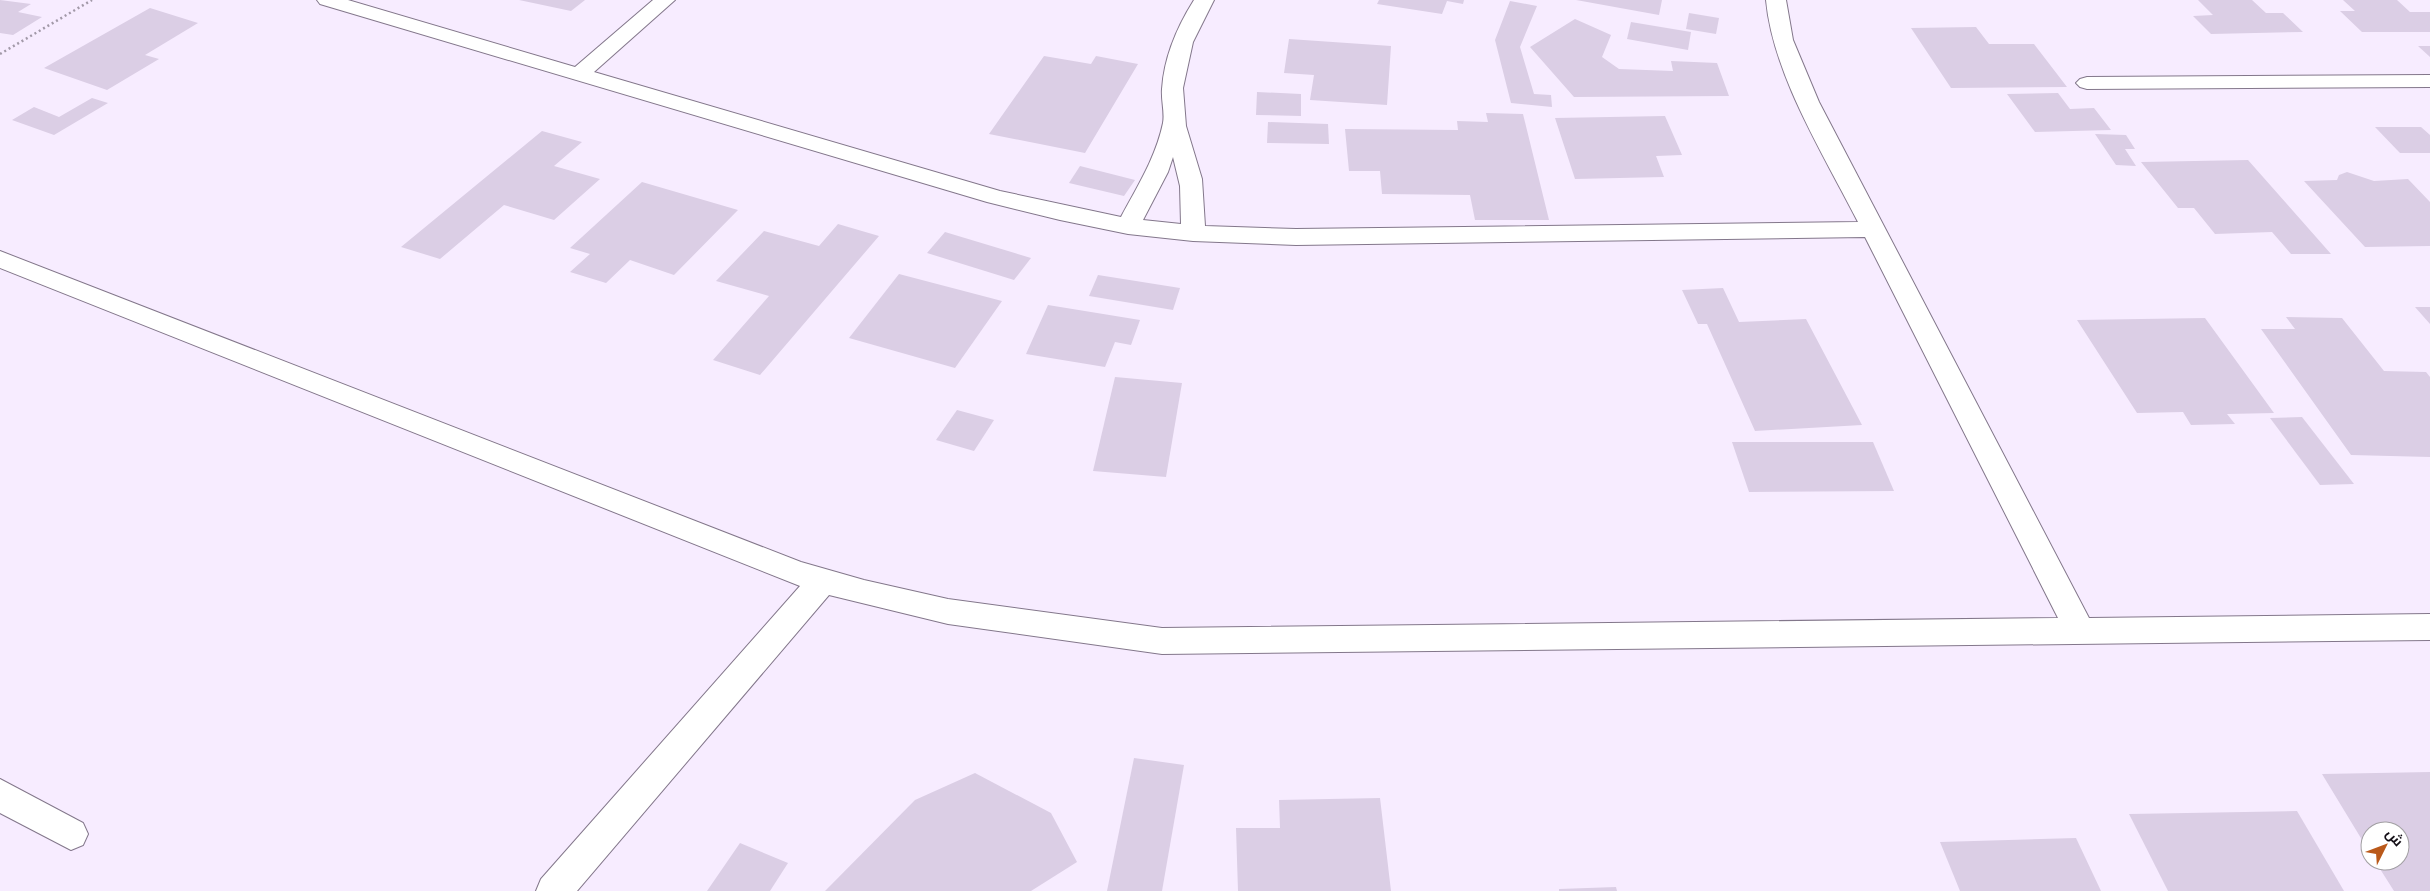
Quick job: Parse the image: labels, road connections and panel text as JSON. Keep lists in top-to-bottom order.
{
  "north": "top right"
}
